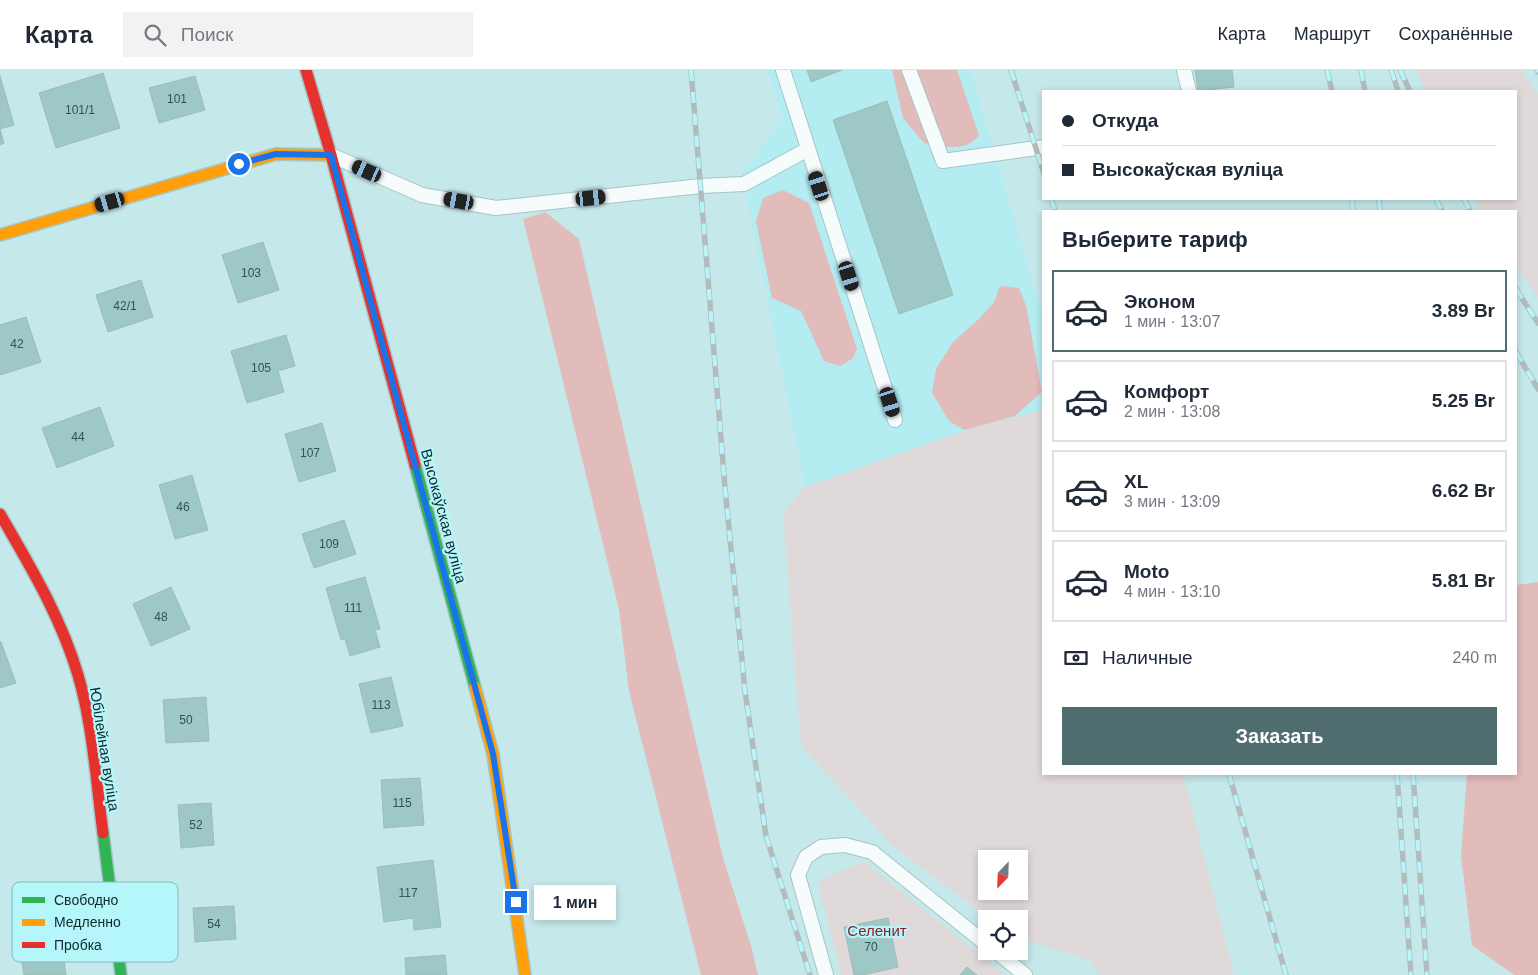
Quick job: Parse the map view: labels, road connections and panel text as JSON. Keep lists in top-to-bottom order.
{
  "streets": {
    "street": ["Высокаўская вуліца", "Юбілейная вуліца"]
  },
  "parks": ["Селенит"],
  "house_numbers": [
    "101",
    "101/1",
    "103",
    "42/1",
    "42",
    "105",
    "44",
    "107",
    "46",
    "109",
    "111",
    "48",
    "113",
    "50",
    "115",
    "52",
    "117",
    "54",
    "70"
  ],
  "legend": ["Свободно", "Медленно", "Пробка"],
  "north": "bottom left",
  "page": {
    "header": "Карта",
    "search": "Поиск",
    "nav": ["Карта", "Маршрут", "Сохранённые"],
    "banner": ["Откуда", "Высокаўская вуліца"],
    "heading": "Выберите тариф",
    "list": [
      {
        "name": "Эконом",
        "note": "1 мин · 13:07",
        "value": "3.89 Br"
      },
      {
        "name": "Комфорт",
        "note": "2 мин · 13:08",
        "value": "5.25 Br"
      },
      {
        "name": "XL",
        "note": "3 мин · 13:09",
        "value": "6.62 Br"
      },
      {
        "name": "Moto",
        "note": "4 мин · 13:10",
        "value": "5.81 Br"
      }
    ],
    "pay": ["Наличные", "240 m"],
    "buttons": "Заказать",
    "bubble": "1 мин"
  }
}
